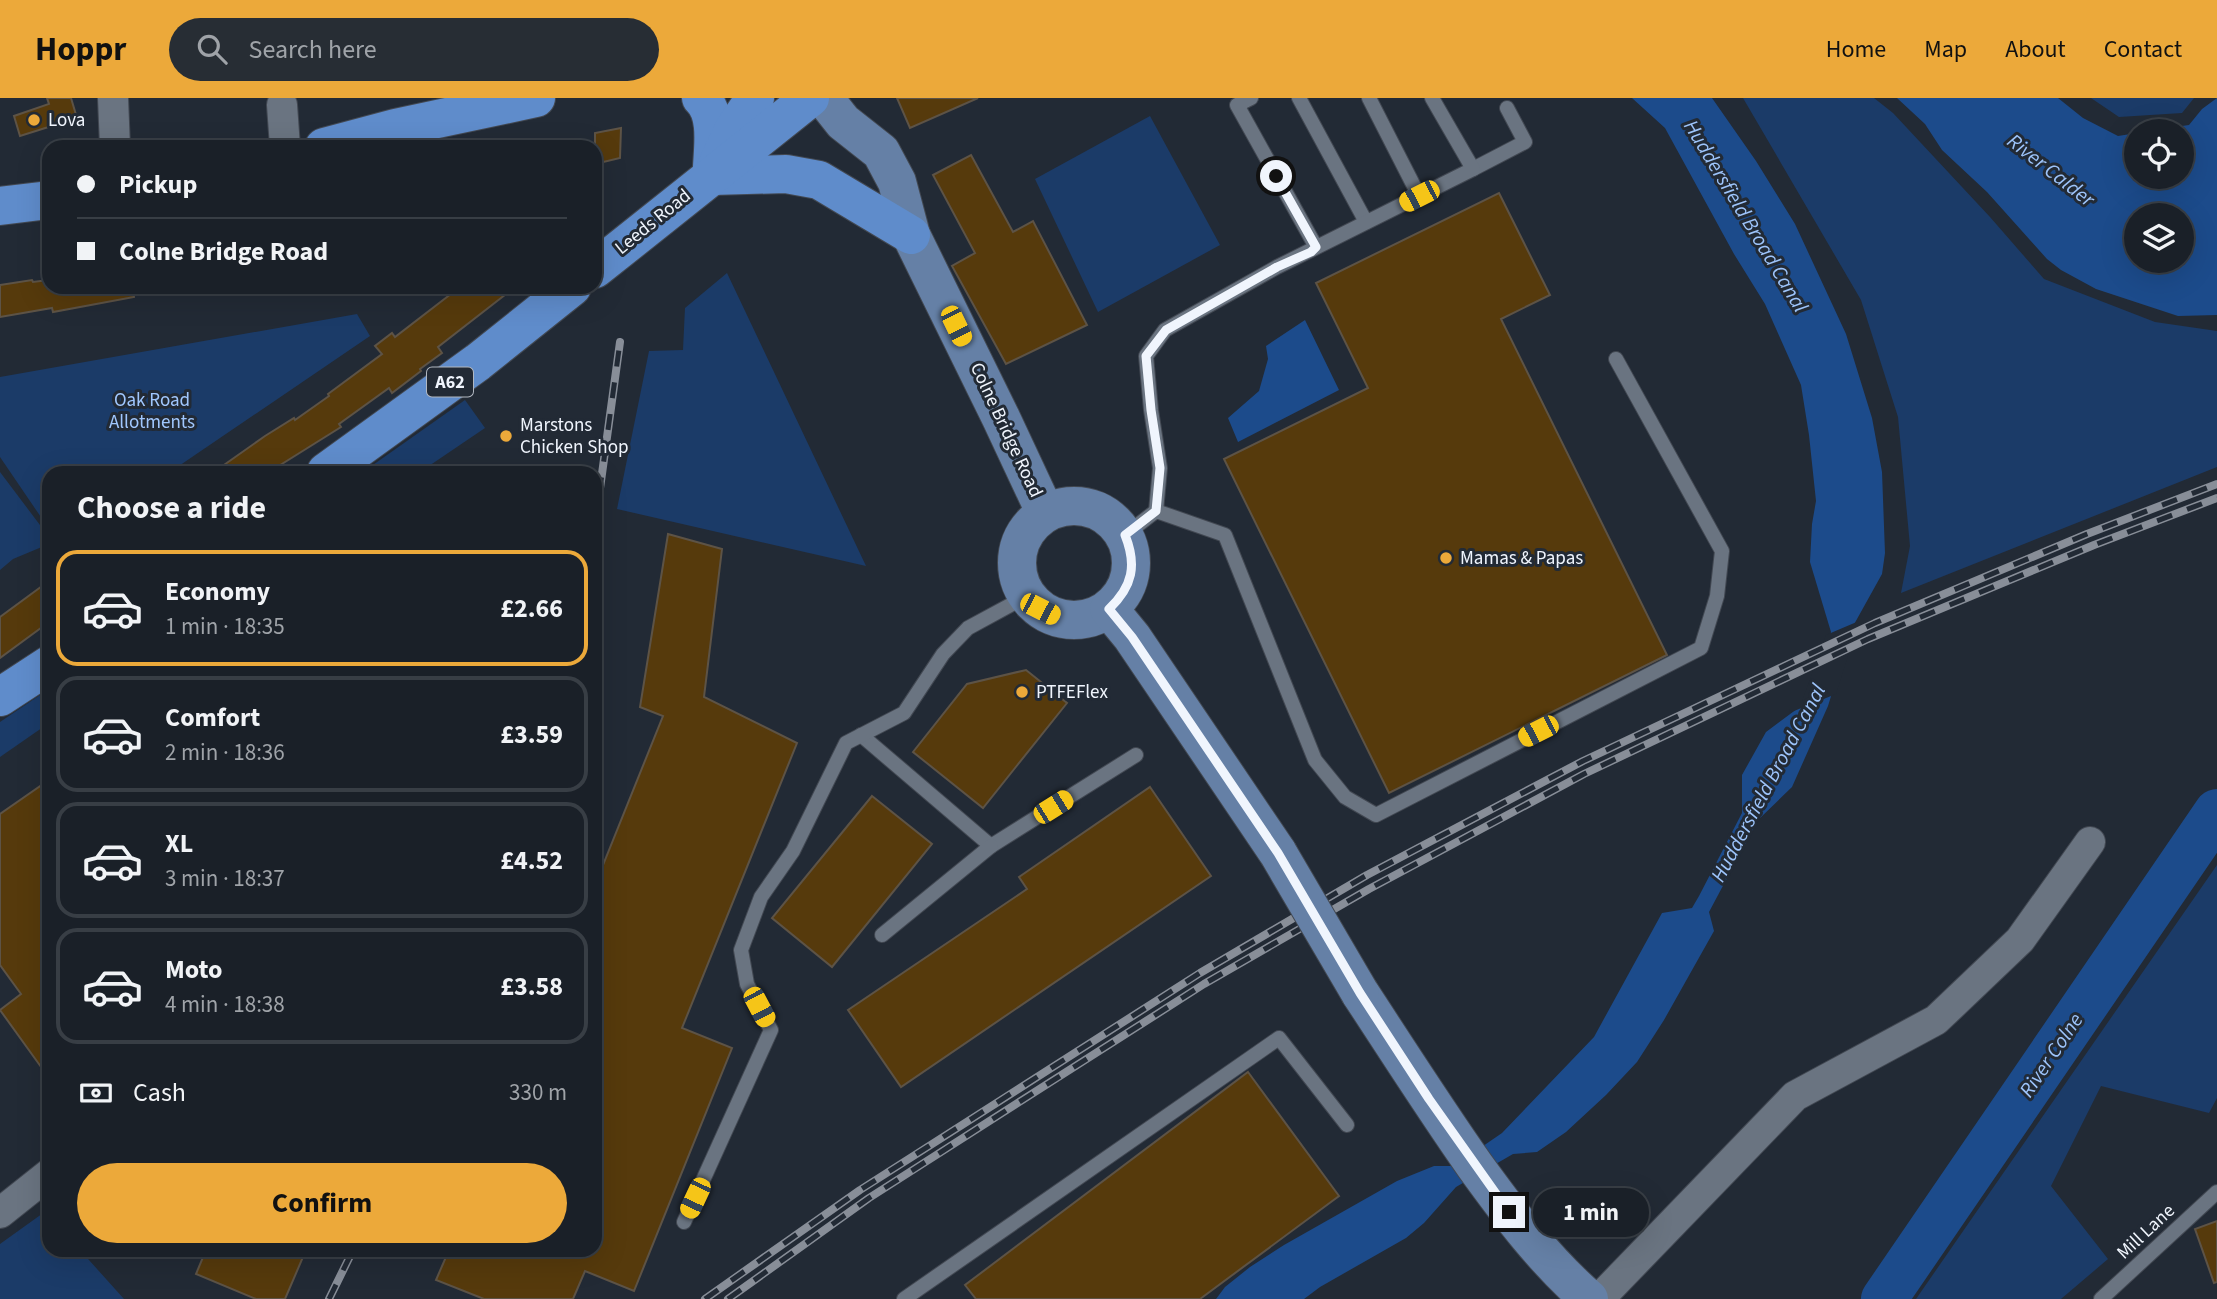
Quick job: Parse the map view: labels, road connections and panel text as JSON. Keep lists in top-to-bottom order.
{
  "streets": {
    "main road": ["Leeds Road", "A62", "Colne Bridge Road"],
    "lane": ["Mill Lane"]
  },
  "water": ["River Calder", "Huddersfield Broad Canal", "River Colne"],
  "parks": ["Oak Road Allotments"],
  "places": [
    "Lova",
    "Marstons Chicken Shop",
    "Mamas & Papas",
    "PTFEFlex"
  ],
  "page": {
    "header": "Hoppr",
    "search": "Search here",
    "nav": [
      "Home",
      "Map",
      "About",
      "Contact"
    ],
    "banner": ["Pickup", "Colne Bridge Road"],
    "heading": "Choose a ride",
    "list": [
      {
        "name": "Economy",
        "note": "1 min · 18:35",
        "value": "£2.66"
      },
      {
        "name": "Comfort",
        "note": "2 min · 18:36",
        "value": "£3.59"
      },
      {
        "name": "XL",
        "note": "3 min · 18:37",
        "value": "£4.52"
      },
      {
        "name": "Moto",
        "note": "4 min · 18:38",
        "value": "£3.58"
      }
    ],
    "pay": ["Cash", "330 m"],
    "buttons": "Confirm",
    "bubble": "1 min"
  }
}
